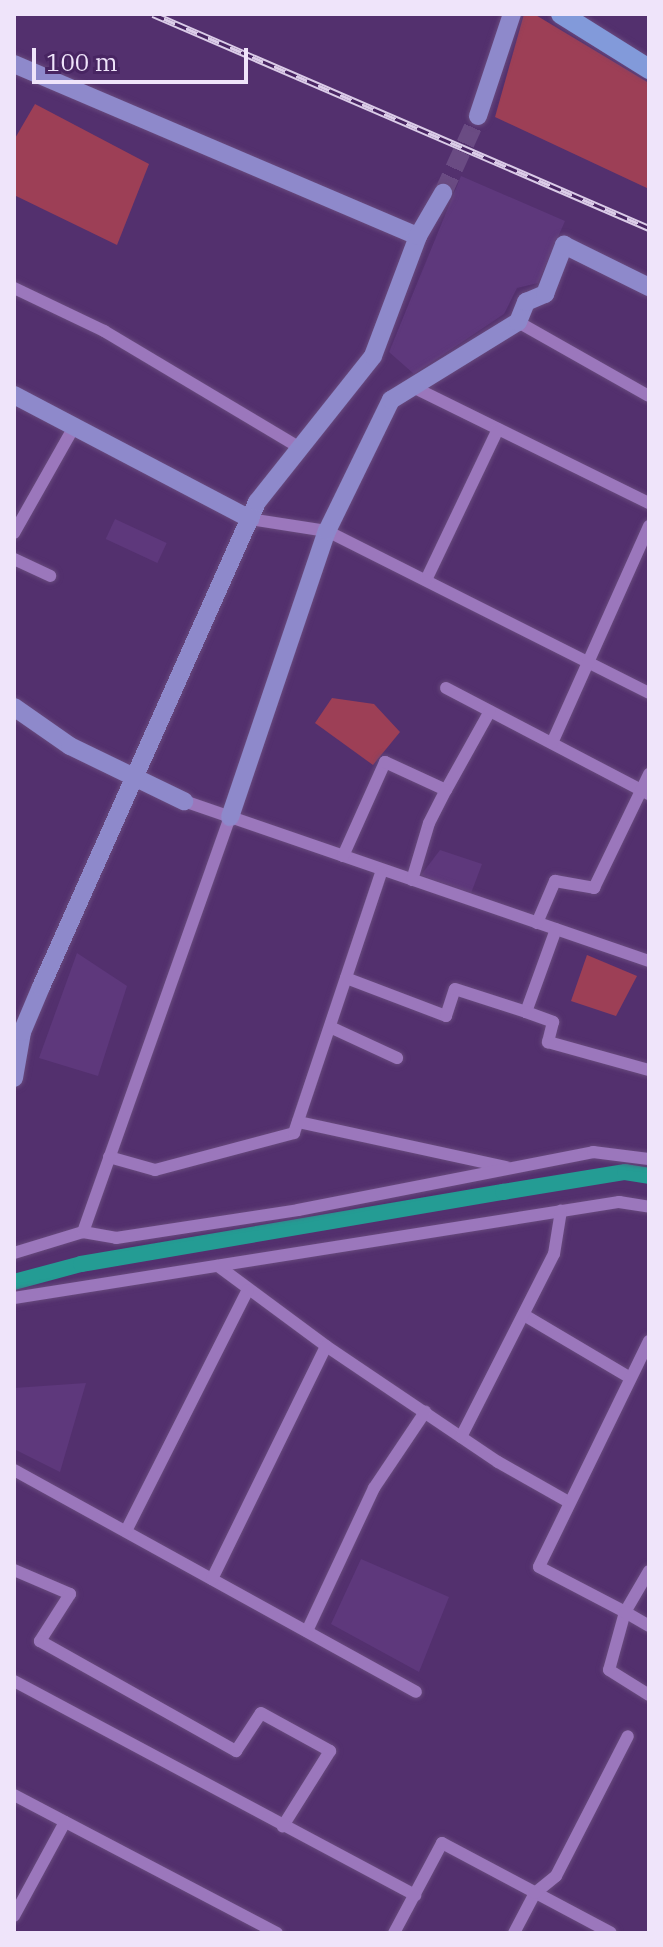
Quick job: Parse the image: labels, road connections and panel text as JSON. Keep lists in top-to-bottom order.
{
  "scale_bar": "100 m"
}
